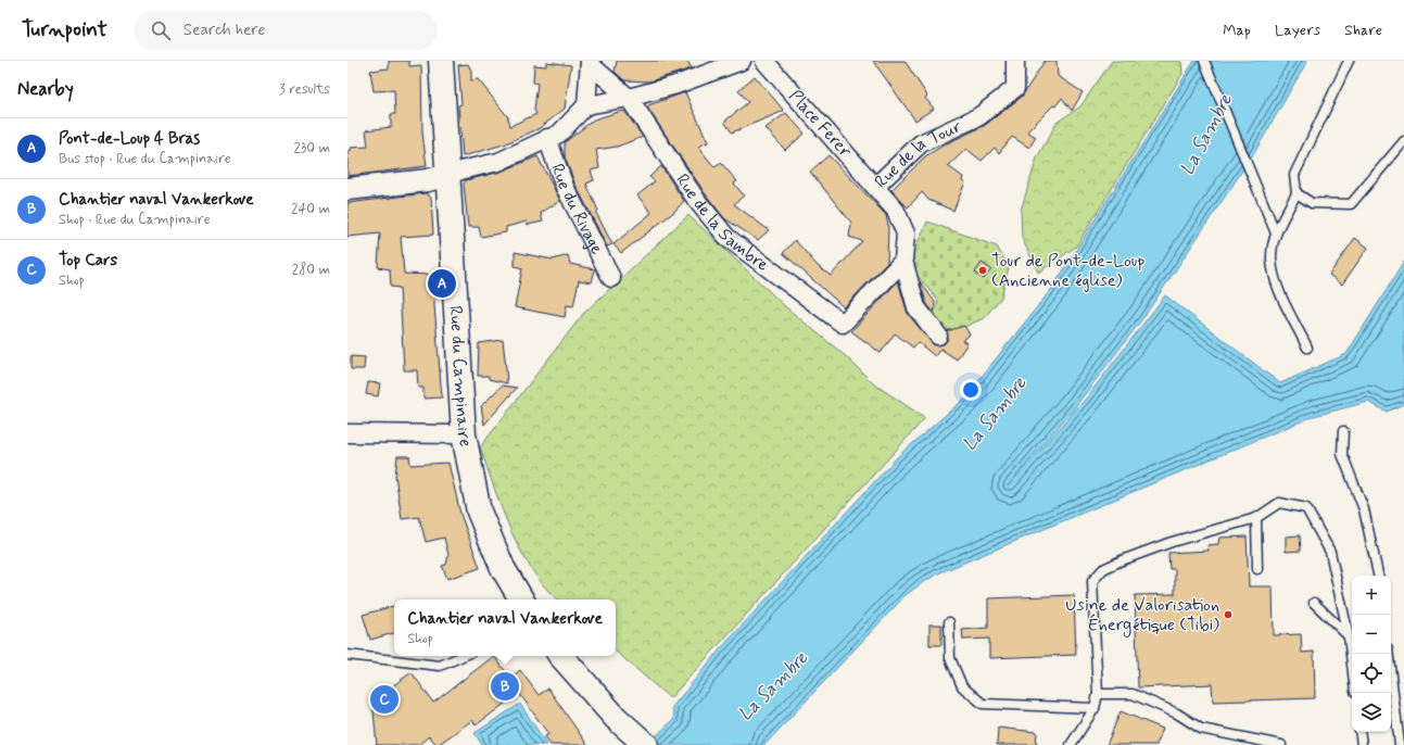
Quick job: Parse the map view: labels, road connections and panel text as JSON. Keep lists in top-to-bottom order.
{
  "streets": {
    "main road": ["Rue du Campinaire"],
    "street": [
      "Place Ferer",
      "Rue de la Tour",
      "Rue du Rivage",
      "Rue de la Sambre"
    ]
  },
  "crossings": [
    ["Place Ferer", "Rue de la Tour"],
    ["Rue de la Tour", "Rue de la Sambre"]
  ],
  "water": ["La Sambre"],
  "places": ["Tour de Pont-de-Loup (Ancienne église)", "Usine de Valorisation Énergétique (Tibi)"],
  "page": {
    "header": "Turnpoint",
    "search": "Search here",
    "nav": ["Map", "Layers", "Share"],
    "heading": ["Nearby", "3 results"],
    "list": [
      {
        "mark": "A",
        "name": "Pont-de-Loup 4 Bras",
        "note": "Bus stop · Rue du Campinaire",
        "value": "230 m"
      },
      {
        "mark": "B",
        "name": "Chantier naval Vankerkove",
        "note": "Shop · Rue du Campinaire",
        "value": "240 m"
      },
      {
        "mark": "C",
        "name": "Top Cars",
        "note": "Shop",
        "value": "280 m"
      }
    ],
    "pins": ["A", "B", "C"],
    "map_buttons": ["+", "−"],
    "popup": ["Chantier naval Vankerkove", "Shop"]
  }
}
